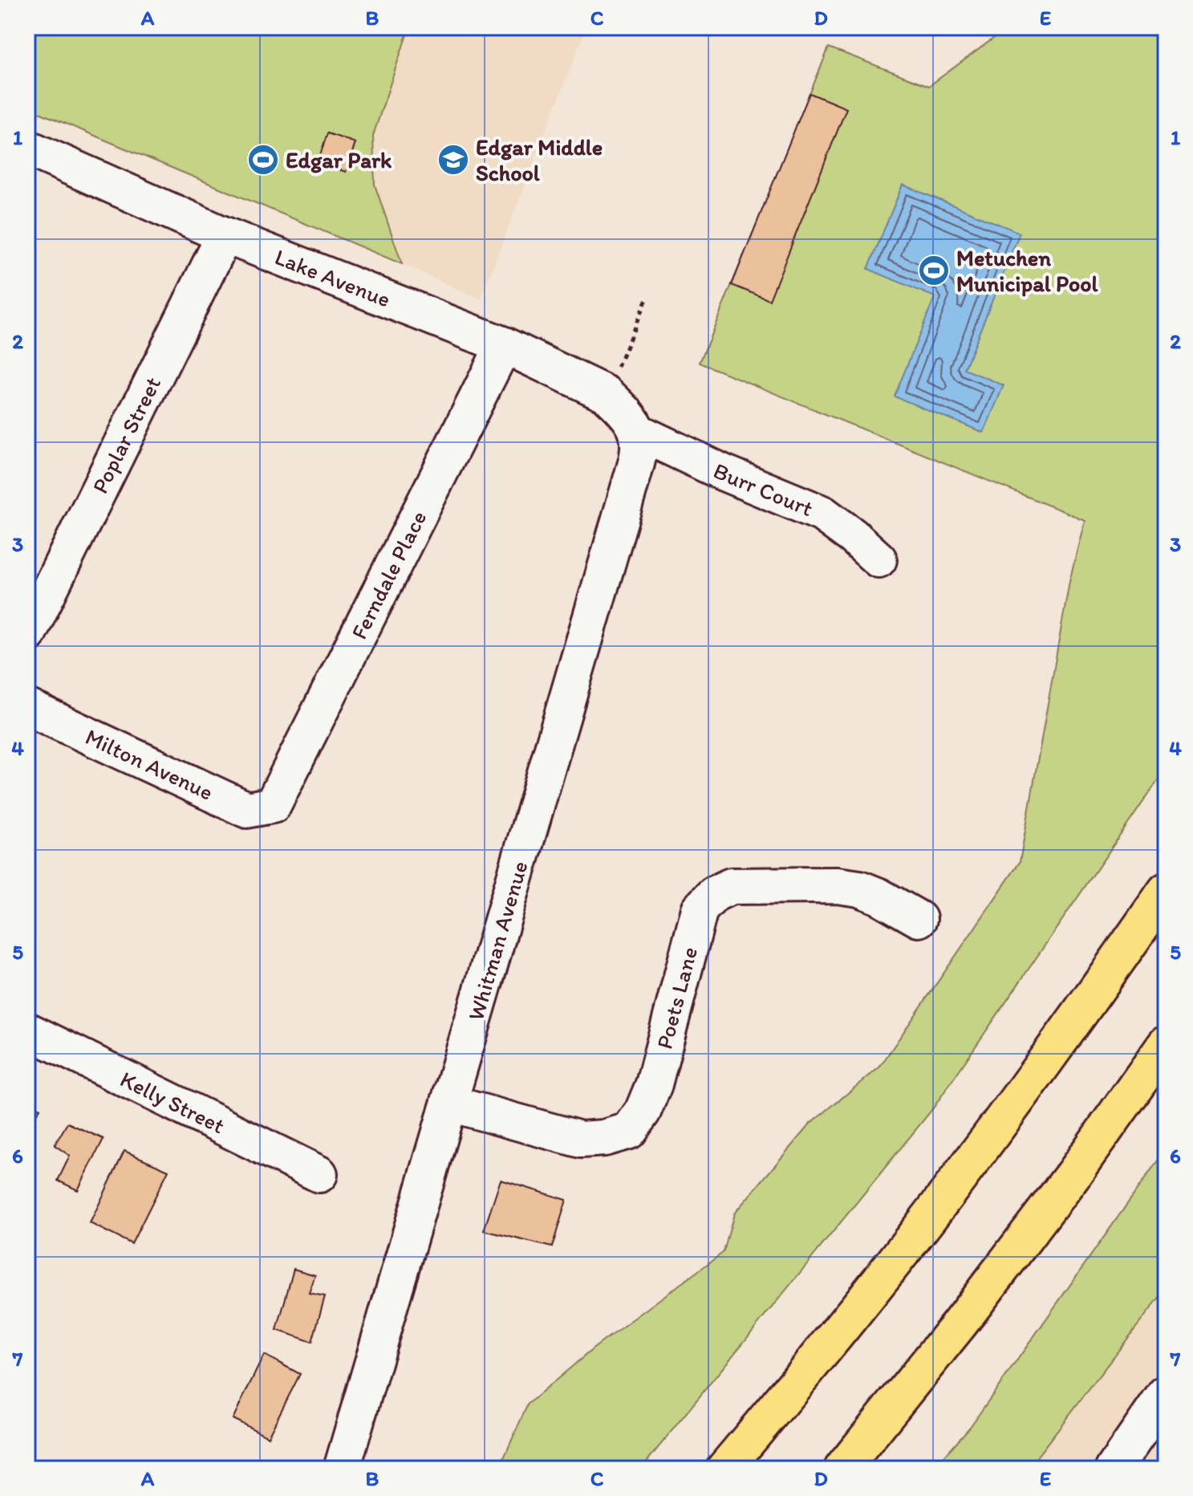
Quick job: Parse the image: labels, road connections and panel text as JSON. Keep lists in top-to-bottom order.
{
  "streets": {
    "street": [
      "Lake Avenue",
      "Poplar Street",
      "Burr Court",
      "Ferndale Place",
      "Milton Avenue",
      "Whitman Avenue",
      "Poets Lane",
      "Kelly Street"
    ]
  },
  "crossings": [
    ["Lake Avenue", "Poplar Street"],
    ["Lake Avenue", "Burr Court"],
    ["Lake Avenue", "Ferndale Place"],
    ["Lake Avenue", "Whitman Avenue"],
    ["Burr Court", "Whitman Avenue"],
    ["Ferndale Place", "Milton Avenue"],
    ["Whitman Avenue", "Poets Lane"]
  ],
  "places": {
    "sports": ["Edgar Park", "Metuchen Municipal Pool"],
    "school or university": ["Edgar Middle School"]
  },
  "grid": {
    "columns": [
      "A",
      "B",
      "C",
      "D",
      "E"
    ],
    "rows": [
      "1",
      "2",
      "3",
      "4",
      "5",
      "6",
      "7"
    ]
  }
}
